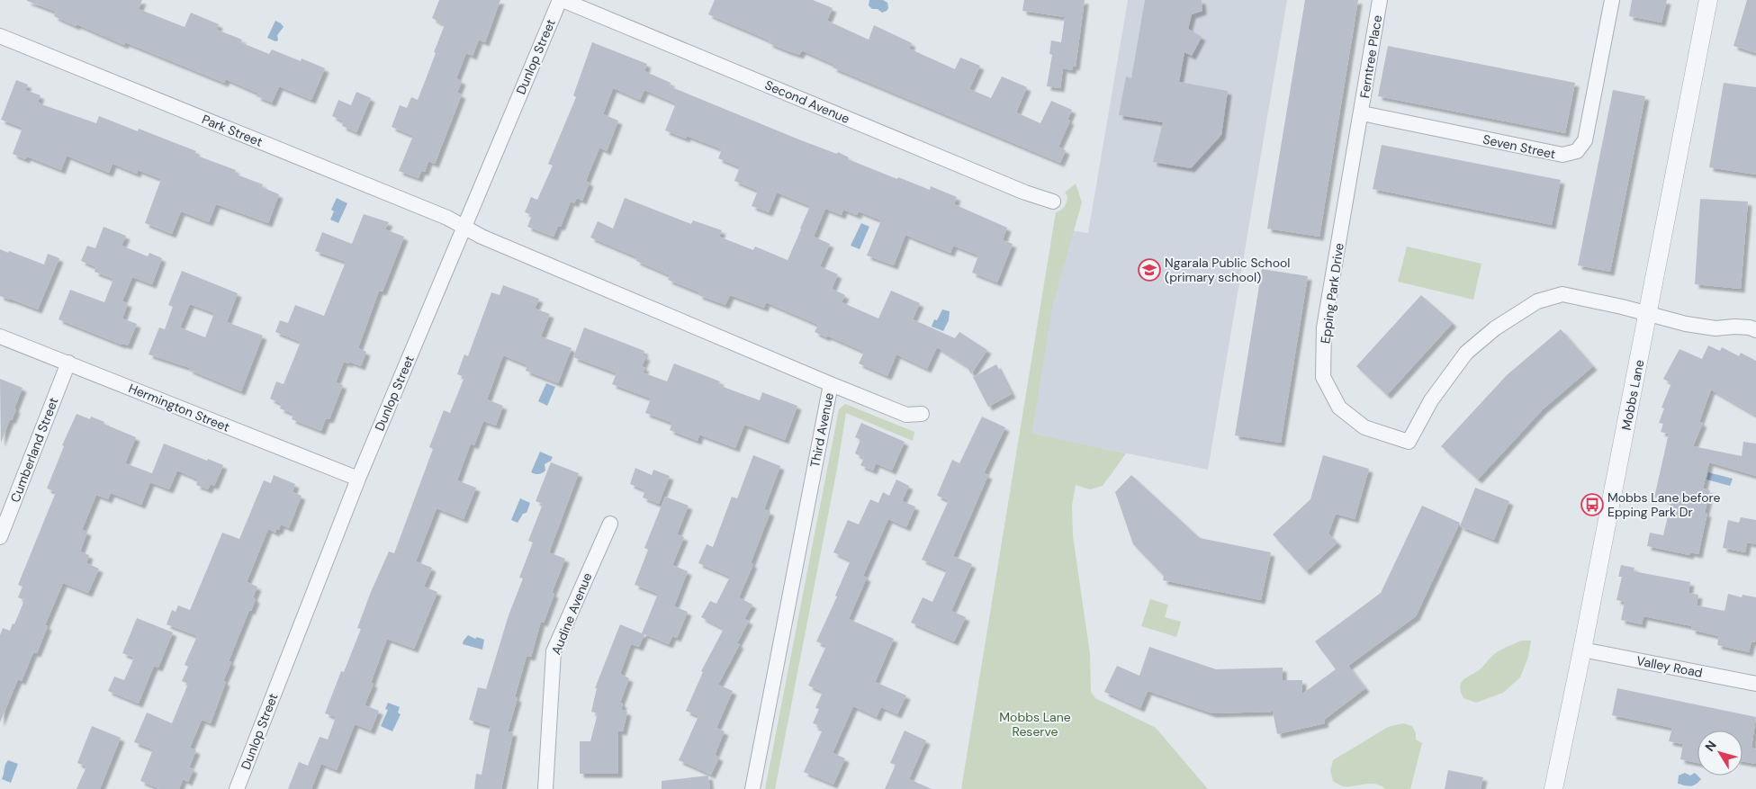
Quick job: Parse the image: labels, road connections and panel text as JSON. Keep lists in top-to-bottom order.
{
  "streets": {
    "street": [
      "Dunlop Street",
      "Ferntree Place",
      "Second Avenue",
      "Park Street",
      "Seven Street",
      "Epping Park Drive",
      "Mobbs Lane",
      "Hermington Street",
      "Third Avenue",
      "Cumberland Street",
      "Audine Avenue",
      "Valley Road"
    ]
  },
  "crossings": [
    ["Dunlop Street", "Second Avenue"],
    ["Dunlop Street", "Park Street"],
    ["Dunlop Street", "Hermington Street"],
    ["Dunlop Street", "Third Avenue"],
    ["Ferntree Place", "Seven Street"],
    ["Ferntree Place", "Epping Park Drive"],
    ["Park Street", "Third Avenue"],
    ["Seven Street", "Epping Park Drive"],
    ["Epping Park Drive", "Mobbs Lane"],
    ["Mobbs Lane", "Valley Road"],
    ["Hermington Street", "Cumberland Street"]
  ],
  "parks": ["Mobbs Lane Reserve"],
  "places": {
    "school or university": ["Ngarala Public School (primary school)"],
    "bus stop": ["Mobbs Lane before Epping Park Dr"]
  },
  "north": "top left"
}
